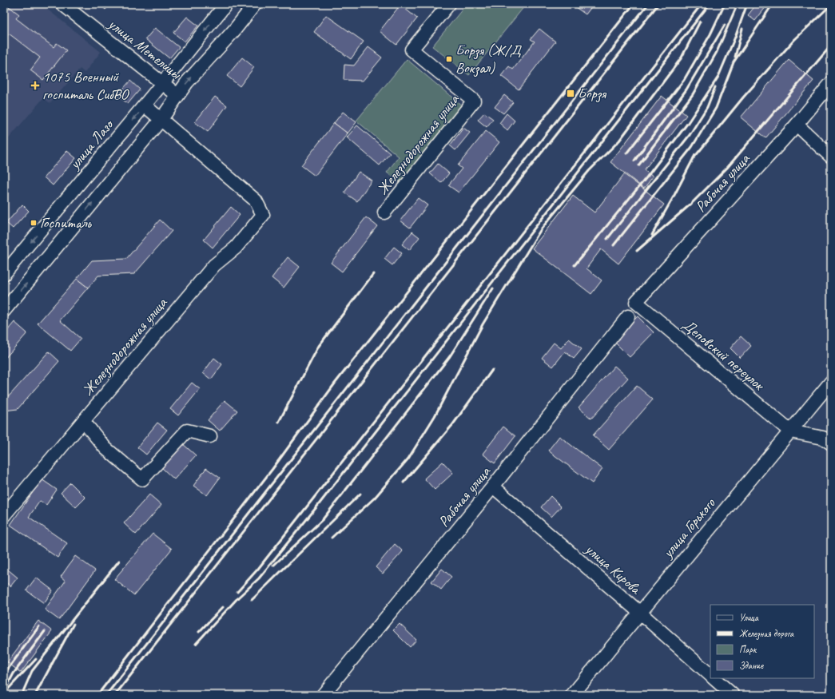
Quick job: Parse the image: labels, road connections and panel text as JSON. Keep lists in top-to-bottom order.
{
  "streets": {
    "street": [
      "улица Метелицы",
      "улица Лазо",
      "Железнодорожная улица",
      "Рабочая улица",
      "Деповский переулок",
      "улица Горького",
      "улица Кирова"
    ]
  },
  "crossings": [
    ["улица Метелицы", "улица Лазо"],
    ["Рабочая улица", "Деповский переулок"],
    ["Рабочая улица", "улица Кирова"],
    ["Деповский переулок", "улица Горького"],
    ["улица Горького", "улица Кирова"]
  ],
  "places": {
    "transit": ["Борзя (Ж/Д Вокзал)", "Борзя", "Госпиталь"],
    "health": ["1075 Военный госпиталь СибВО"]
  },
  "legend": [
    "Улица",
    "Железная дорога",
    "Парк",
    "Здание"
  ]
}
